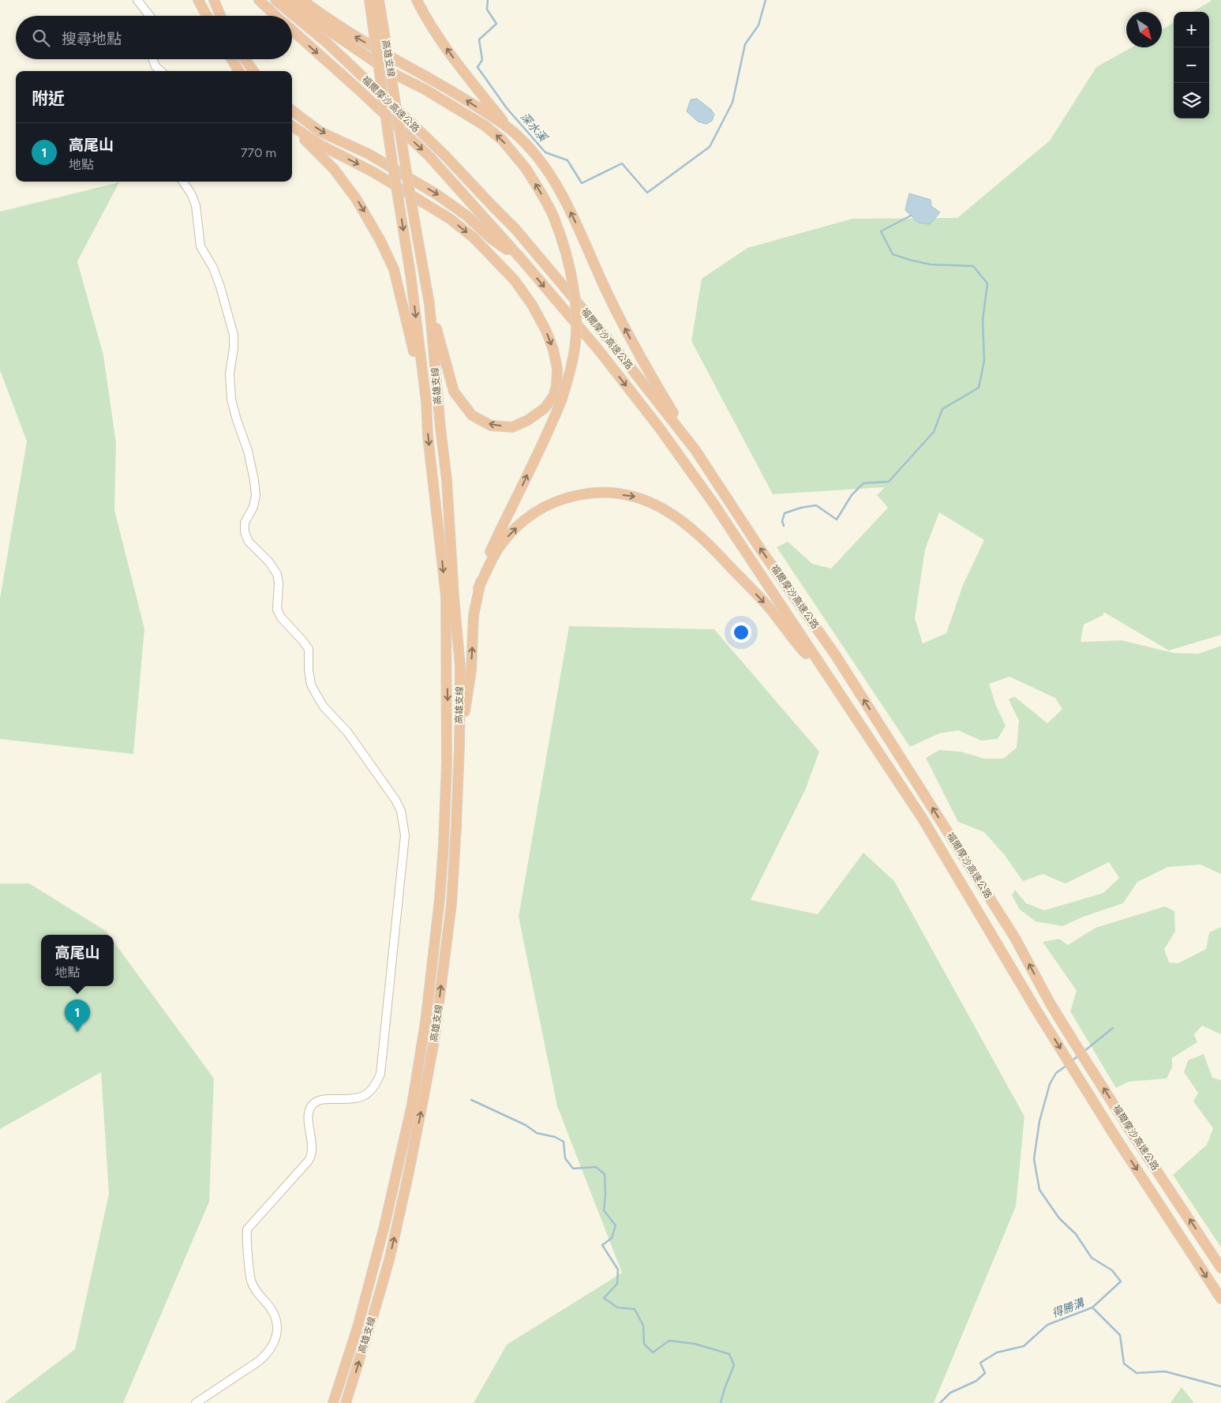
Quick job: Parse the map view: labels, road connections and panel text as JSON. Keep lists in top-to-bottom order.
{
  "streets": {
    "highway": ["高雄支線", "福爾摩沙高速公路"]
  },
  "water": ["深水溪", "得勝溝"],
  "north": "bottom right",
  "page": {
    "map_buttons": ["+", "−"],
    "search": "搜尋地點",
    "heading": "附近",
    "list": [
      {
        "mark": "1",
        "name": "高尾山",
        "note": "地點",
        "value": "770 m"
      }
    ],
    "popup": ["高尾山", "地點"],
    "pins": "1"
  }
}
